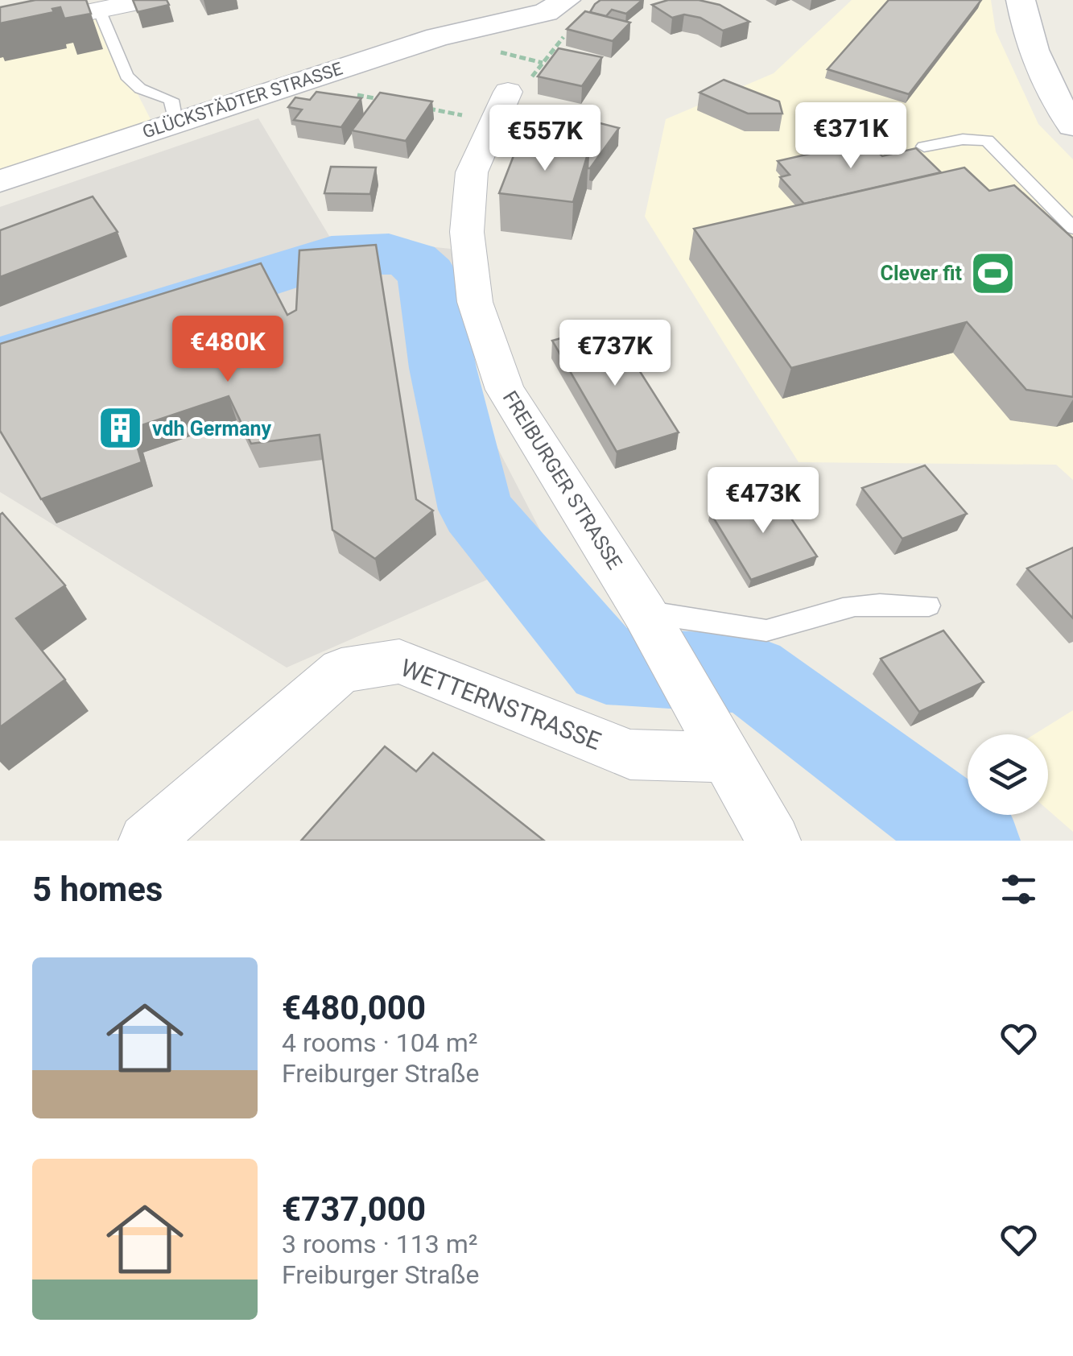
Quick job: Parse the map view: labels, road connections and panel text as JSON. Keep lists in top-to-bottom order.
{
  "streets": {
    "main road": ["GLÜCKSTÄDTER STRASSE"],
    "street": ["FREIBURGER STRASSE", "WETTERNSTRASSE"]
  },
  "crossings": [
    ["FREIBURGER STRASSE", "WETTERNSTRASSE"]
  ],
  "places": {
    "sports": ["Clever fit"],
    "building": ["vdh Germany"]
  },
  "page": {
    "price": [
      "€371K",
      "€557K",
      "€480K",
      "€737K",
      "€473K"
    ],
    "heading": "5 homes",
    "list": [
      {
        "name": "€480,000",
        "note": "4 rooms · 104 m² · Freiburger Straße"
      },
      {
        "name": "€737,000",
        "note": "3 rooms · 113 m² · Freiburger Straße"
      }
    ]
  }
}
